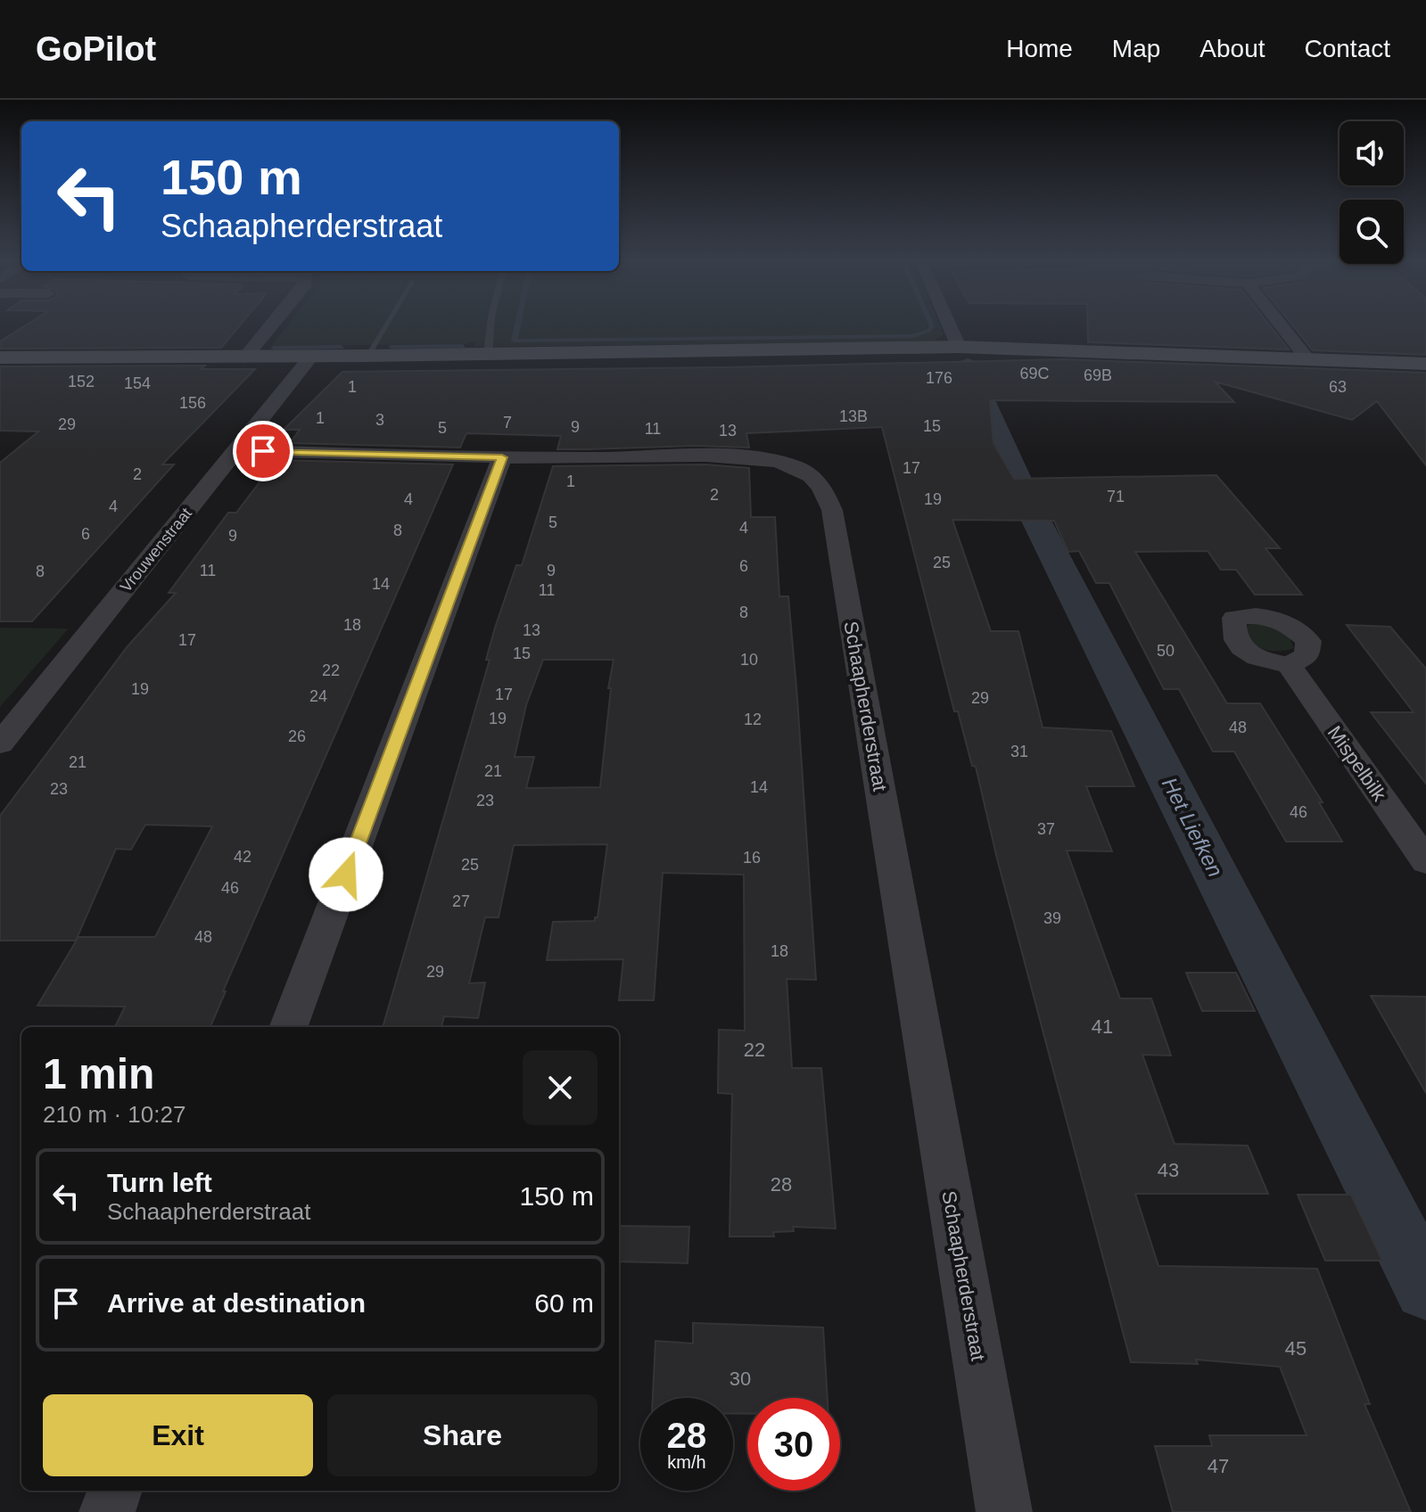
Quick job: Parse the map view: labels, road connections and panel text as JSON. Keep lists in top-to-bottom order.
{
  "streets": {
    "street": ["Vrouwenstraat", "Schaapherderstraat", "Mispelbilk"]
  },
  "crossings": [
    ["Vrouwenstraat", "Schaapherderstraat"]
  ],
  "water": ["Het Liefken"],
  "house_numbers": [
    "69C",
    "69B",
    "176",
    "152",
    "154",
    "1",
    "63",
    "156",
    "13B",
    "1",
    "3",
    "7",
    "29",
    "15",
    "9",
    "5",
    "11",
    "13",
    "17",
    "2",
    "1",
    "2",
    "71",
    "4",
    "19",
    "4",
    "5",
    "4",
    "8",
    "6",
    "9",
    "25",
    "6",
    "11",
    "9",
    "8",
    "14",
    "11",
    "8",
    "18",
    "13",
    "17",
    "50",
    "15",
    "10",
    "22",
    "19",
    "17",
    "24",
    "29",
    "19",
    "12",
    "48",
    "26",
    "31",
    "21",
    "21",
    "14",
    "23",
    "23",
    "46",
    "37",
    "42",
    "16",
    "25",
    "46",
    "27",
    "39",
    "48",
    "18",
    "29",
    "41",
    "22",
    "43",
    "28",
    "45",
    "30",
    "47"
  ],
  "page": {
    "header": "GoPilot",
    "nav": [
      "Home",
      "Map",
      "About",
      "Contact"
    ],
    "turn": ["150 m", "Schaapherderstraat"],
    "heading": ["1 min", "210 m · 10:27"],
    "list": [
      {
        "name": "Turn left",
        "note": "Schaapherderstraat",
        "value": "150 m"
      },
      {
        "name": "Arrive at destination",
        "value": "60 m"
      }
    ],
    "buttons": ["Exit", "Share"],
    "speed": "28 km/h",
    "limit": "30"
  }
}
